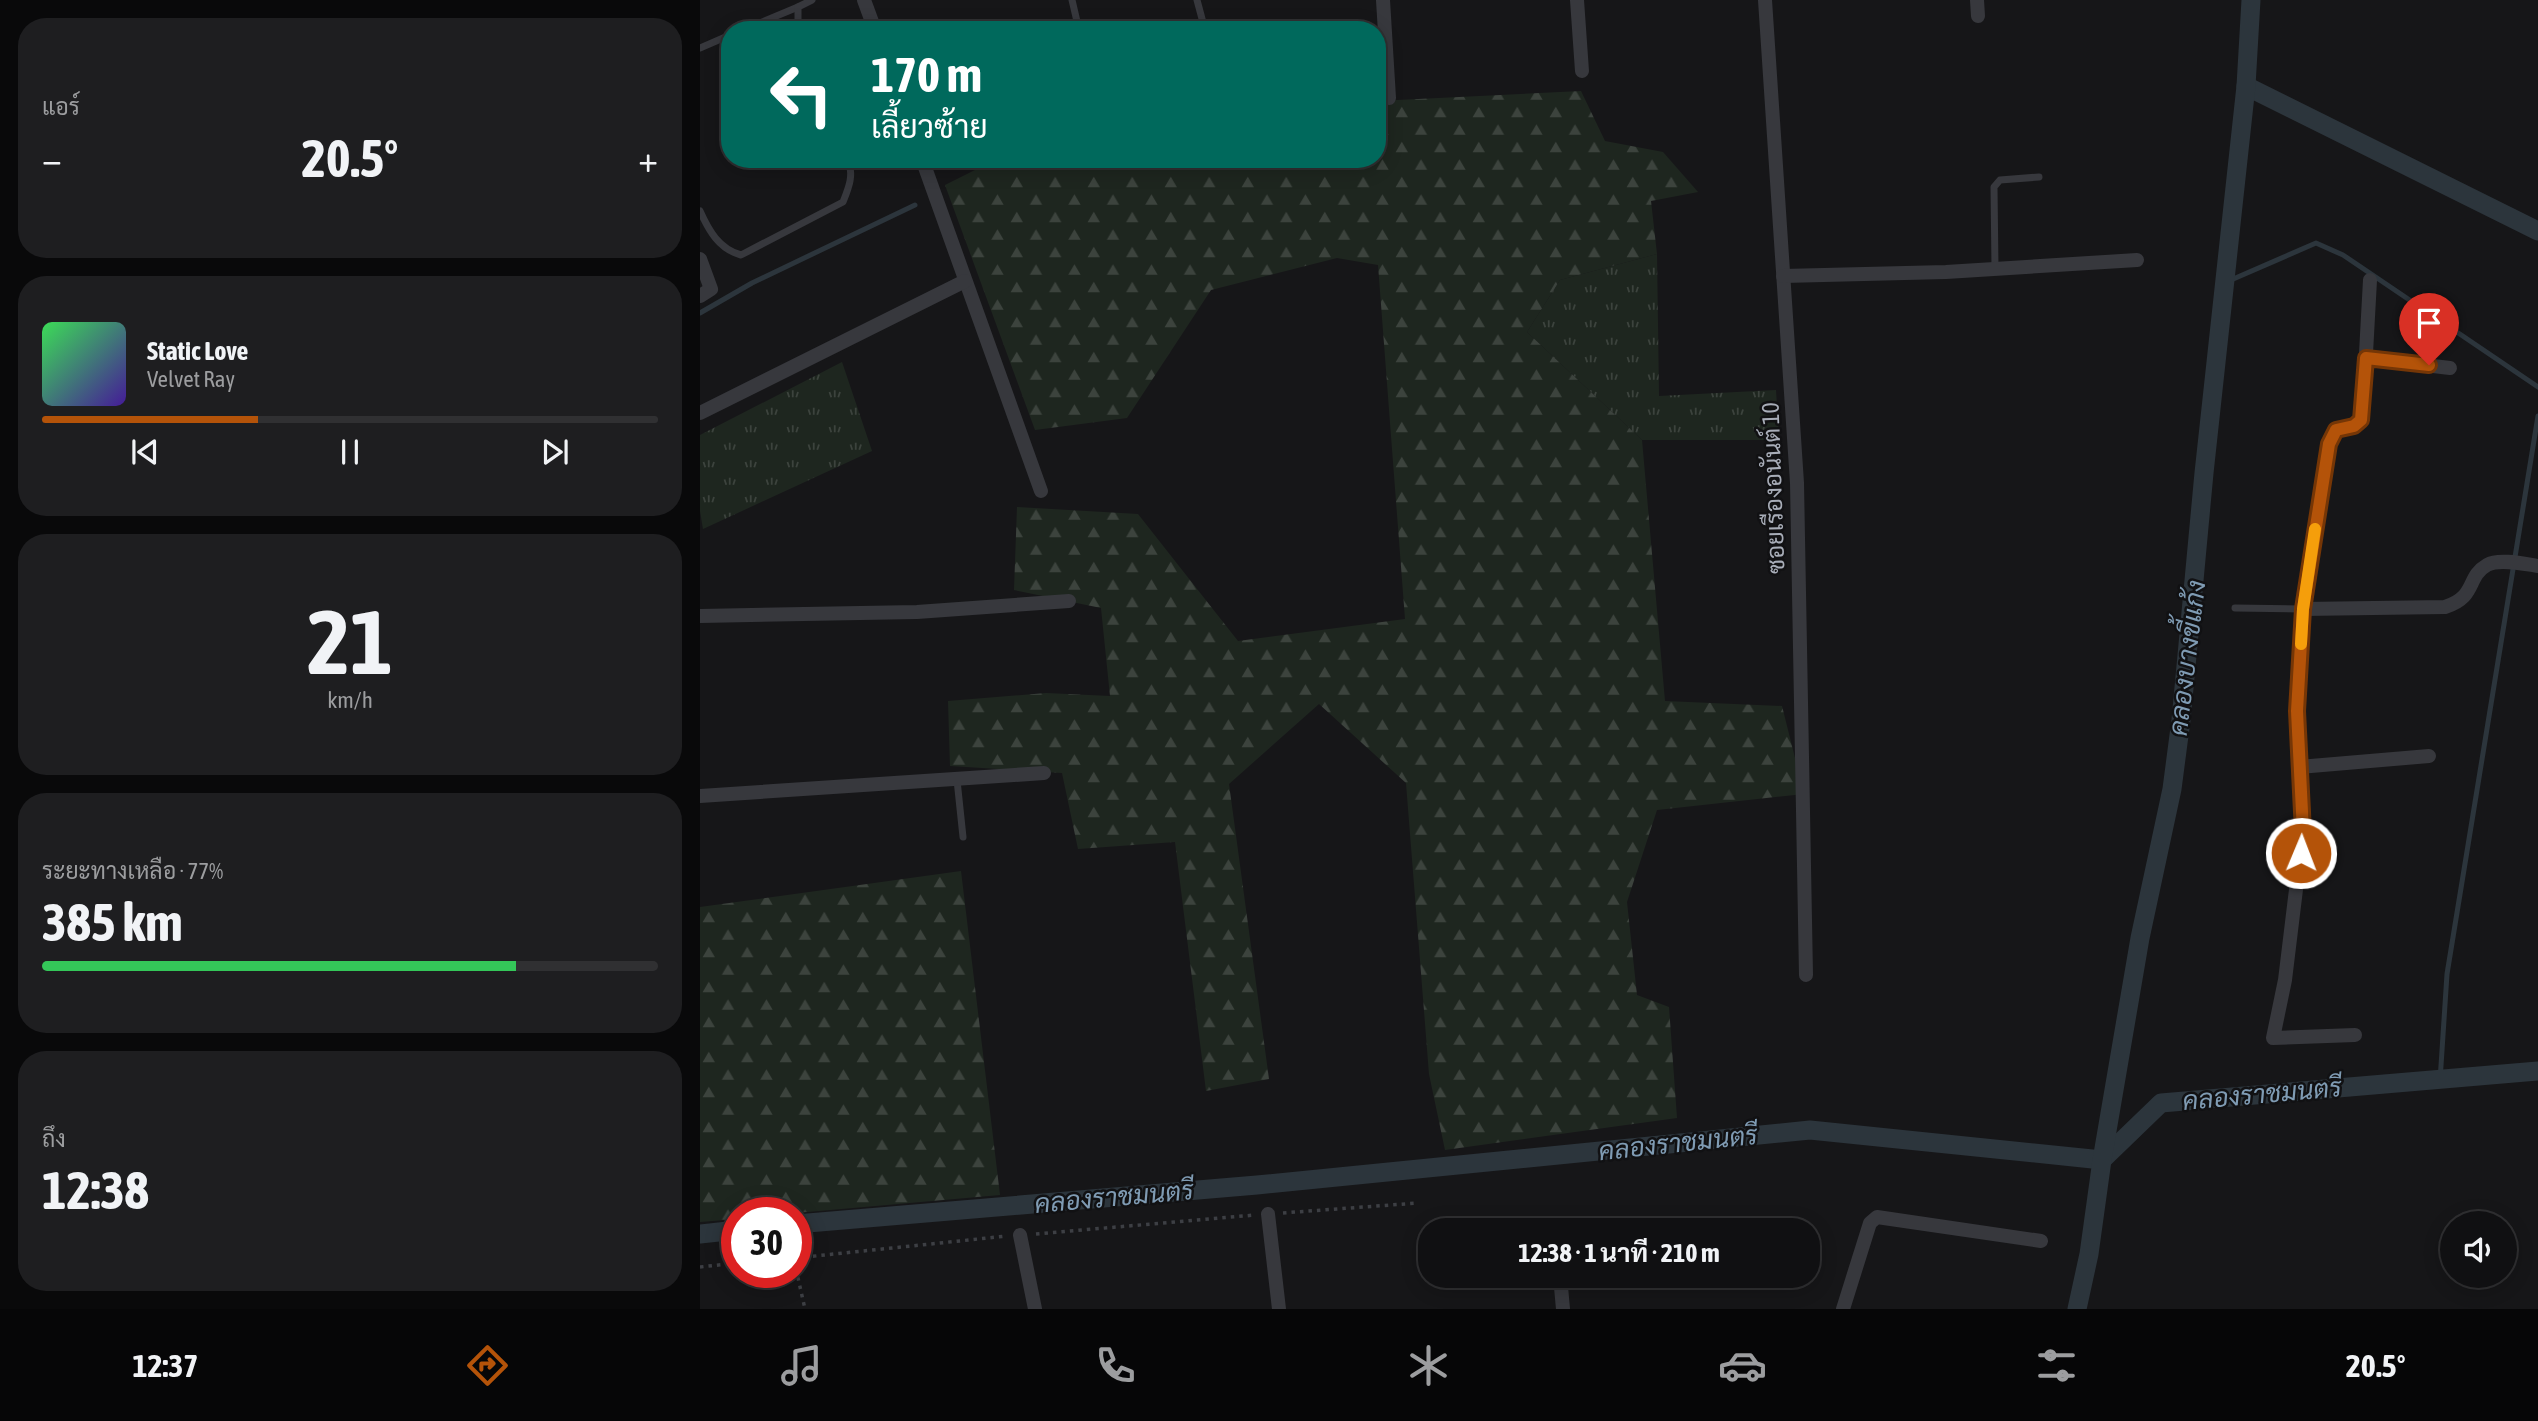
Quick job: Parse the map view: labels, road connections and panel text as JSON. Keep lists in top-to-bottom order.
{
  "streets": {
    "street": ["ซอยเรืองอนันต์ 10"]
  },
  "water": ["คลองบางขี้แก้ง", "คลองราชมนตรี"],
  "page": {
    "tile": [
      "แอร์",
      ["21", "km/h"],
      ["ระยะทางเหลือ · 77%", "385 km"],
      ["ถึง", "12:38"]
    ],
    "turn": ["170 m", "เลี้ยวซ้าย"],
    "heat": ["−", "20.5°", "+"],
    "song": ["Static Love", "Velvet Ray"],
    "limit": "30",
    "trip": "12:38 · 1 นาที · 210 m",
    "tabs": ["12:37", "20.5°"]
  }
}
